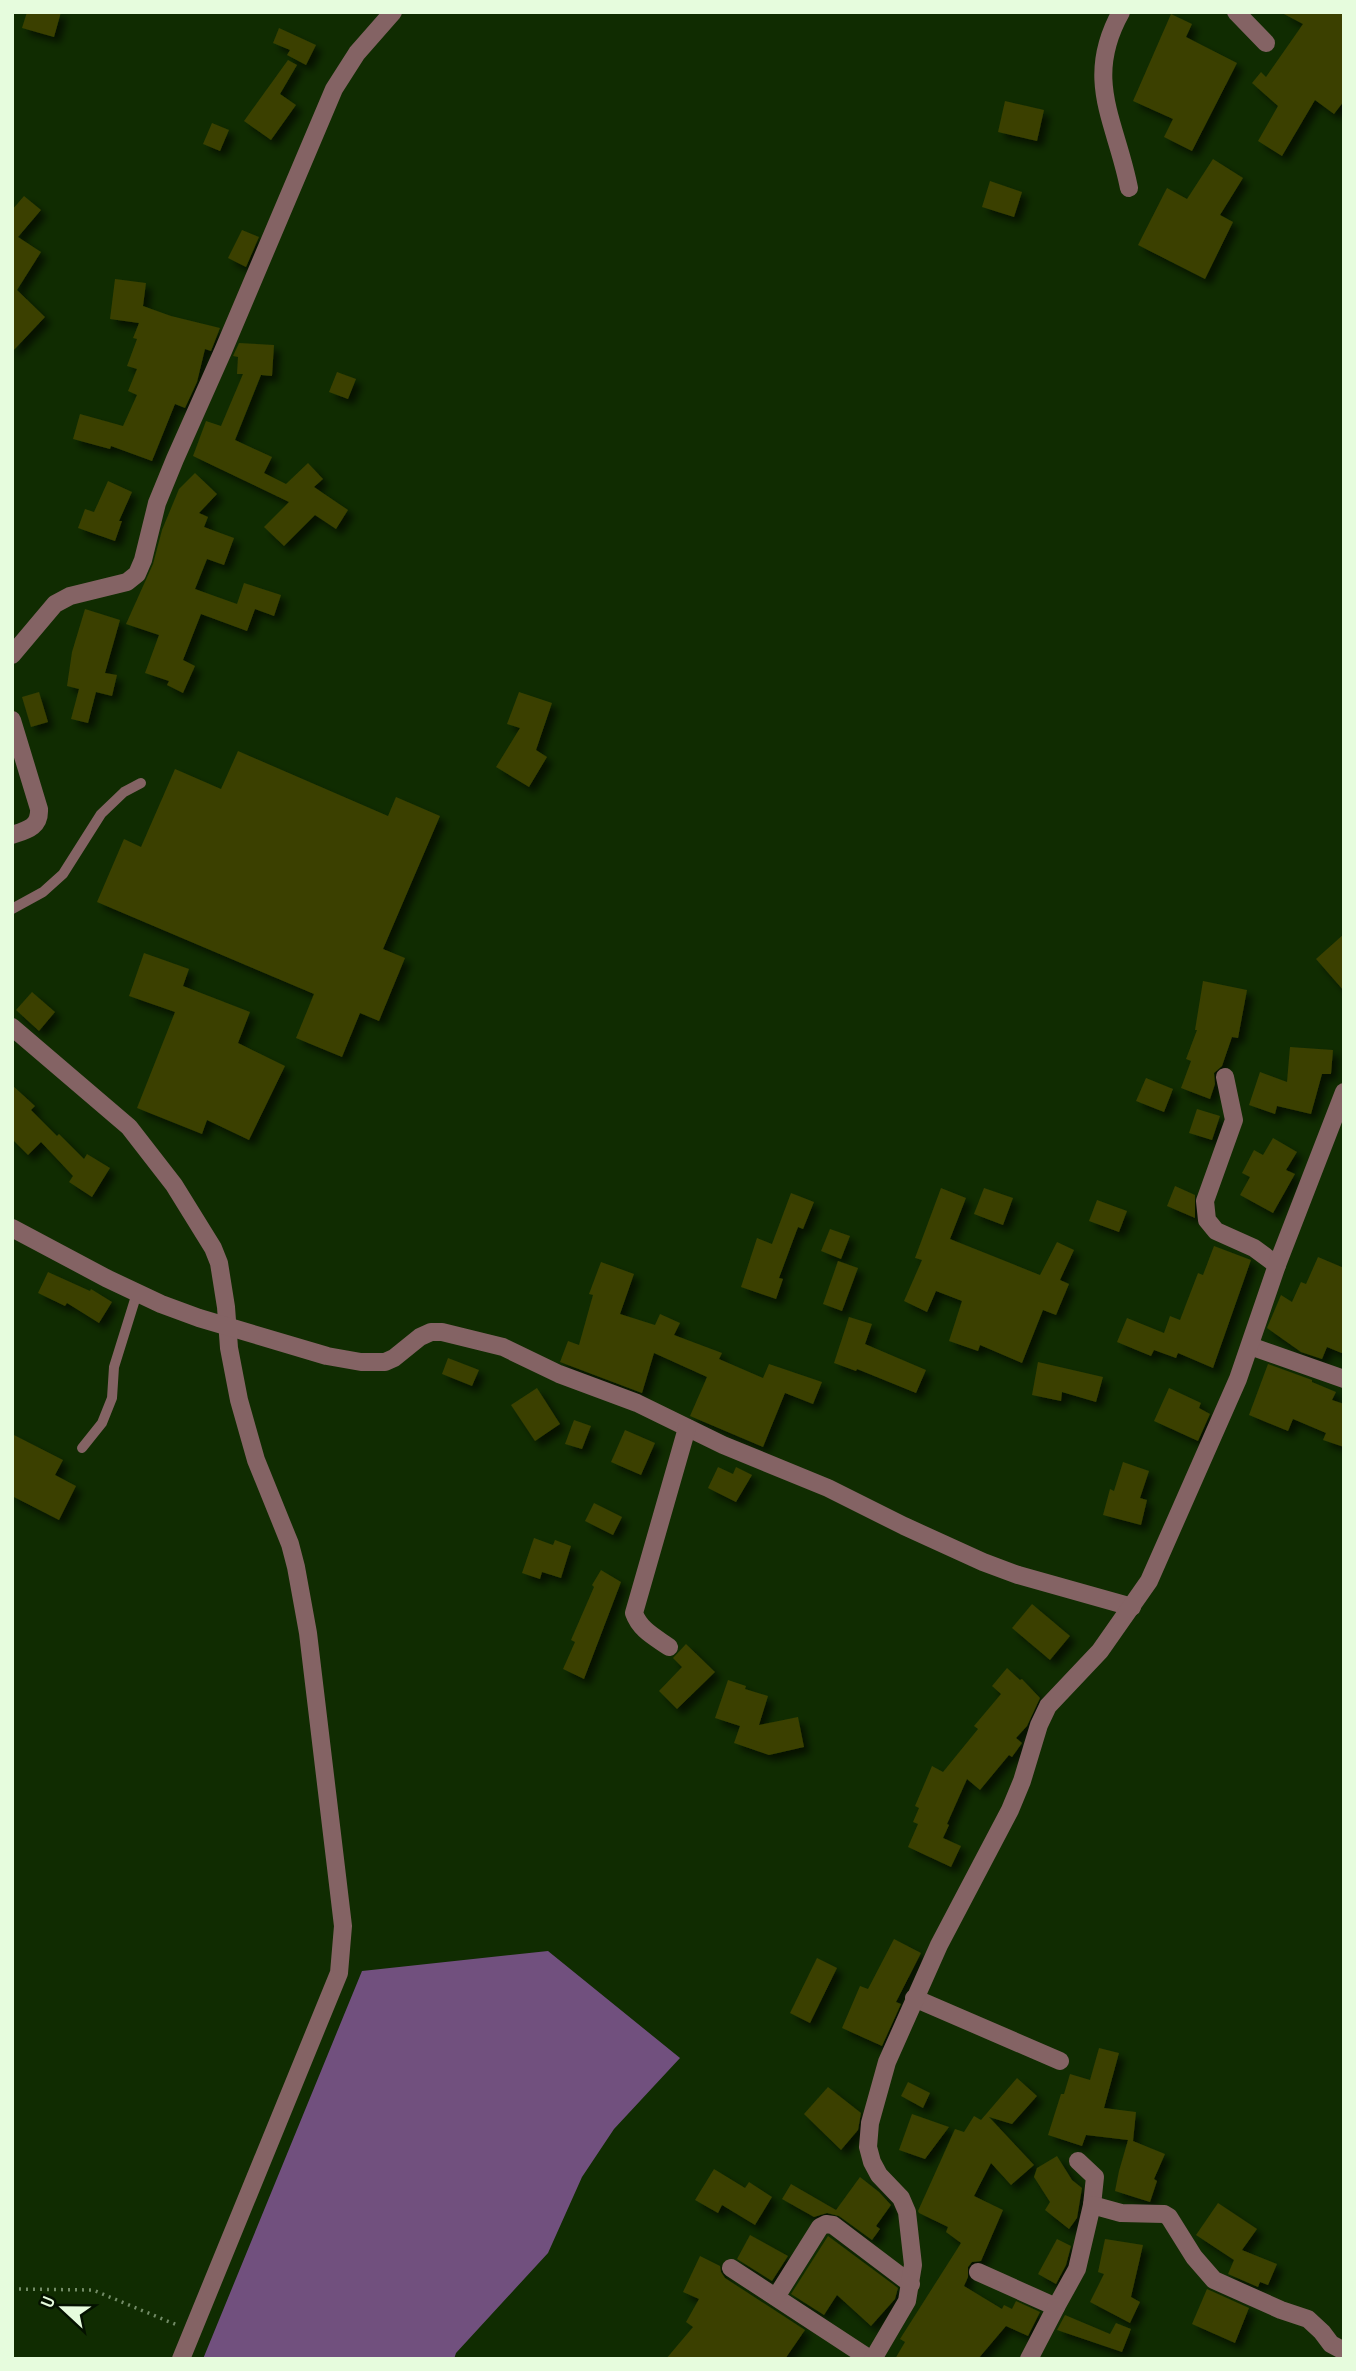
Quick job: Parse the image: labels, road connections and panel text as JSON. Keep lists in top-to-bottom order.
{
  "north": "left"
}
